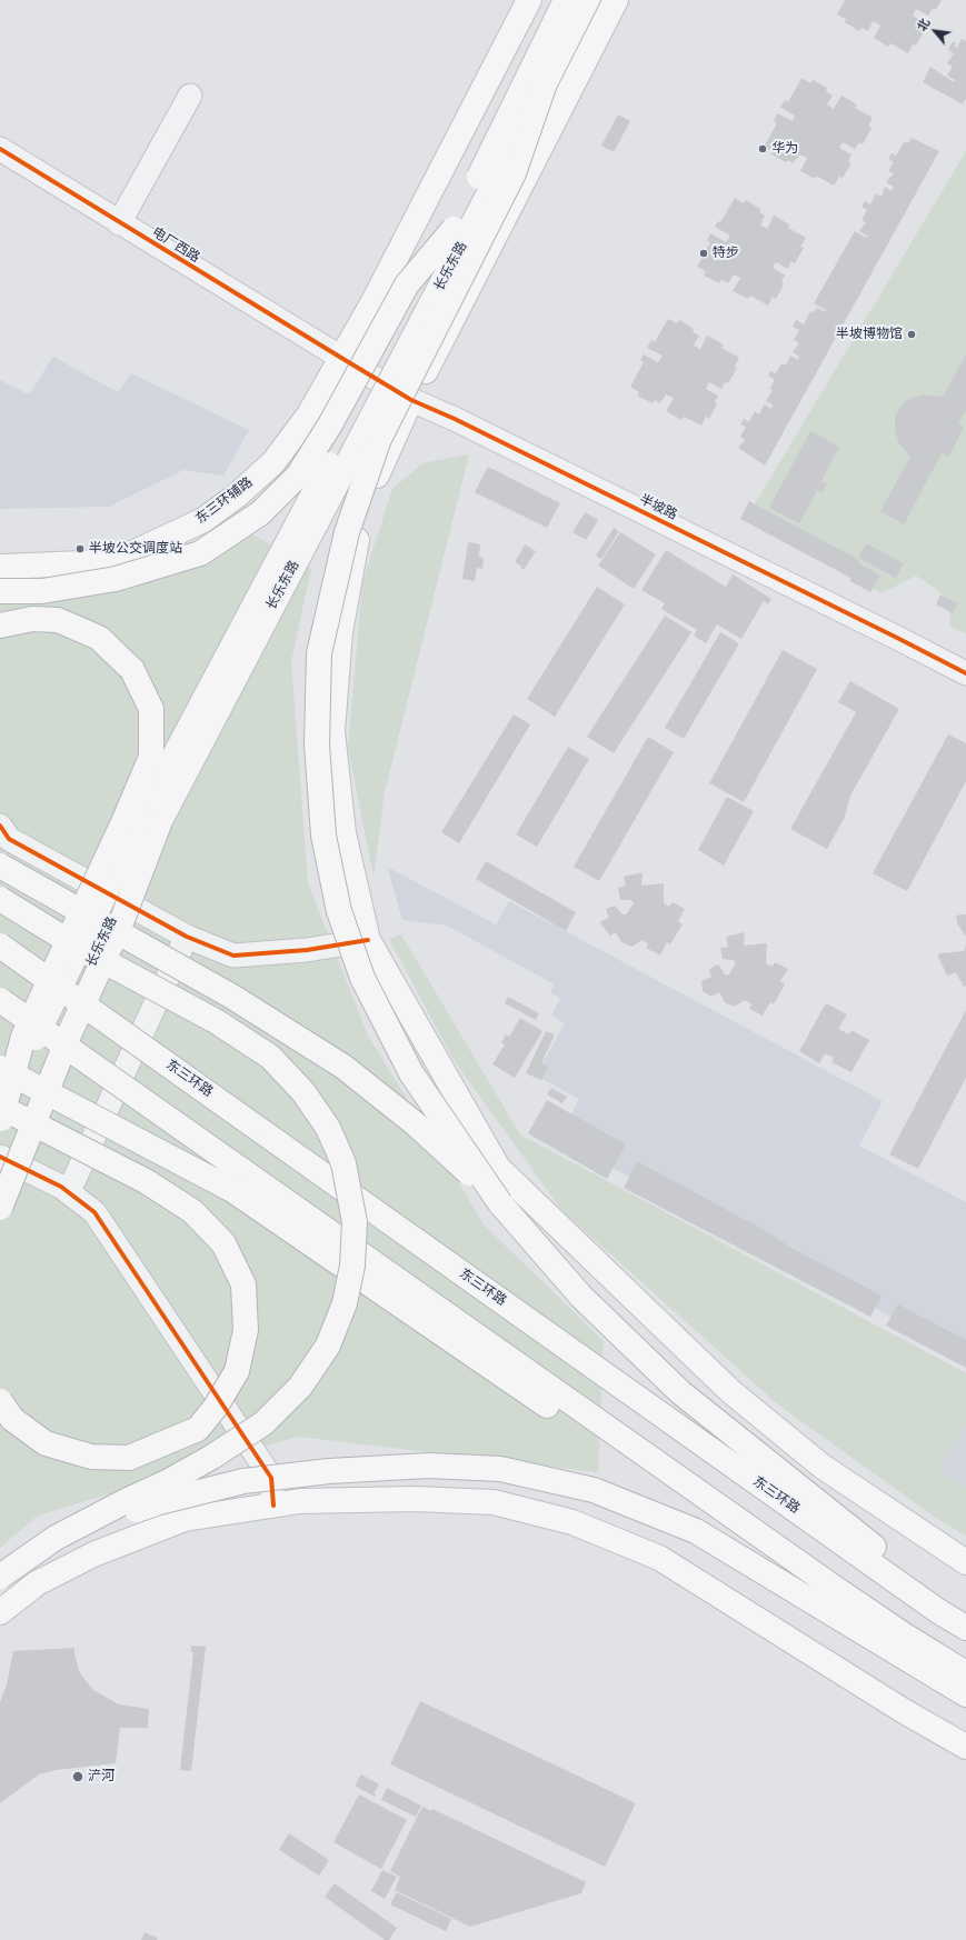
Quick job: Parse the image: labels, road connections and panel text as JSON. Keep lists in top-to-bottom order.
{
  "streets": {
    "main road": ["长乐东路", "东三环辅路", "东三环路"],
    "street": ["电厂西路", "半坡路"]
  },
  "crossings": [
    ["电厂西路", "东三环辅路"],
    ["电厂西路", "半坡路"],
    ["东三环辅路", "半坡路"]
  ],
  "places": [
    "华为",
    "特步",
    "半坡博物馆",
    "半坡公交调度站",
    "浐河"
  ],
  "north": "top left"
}
